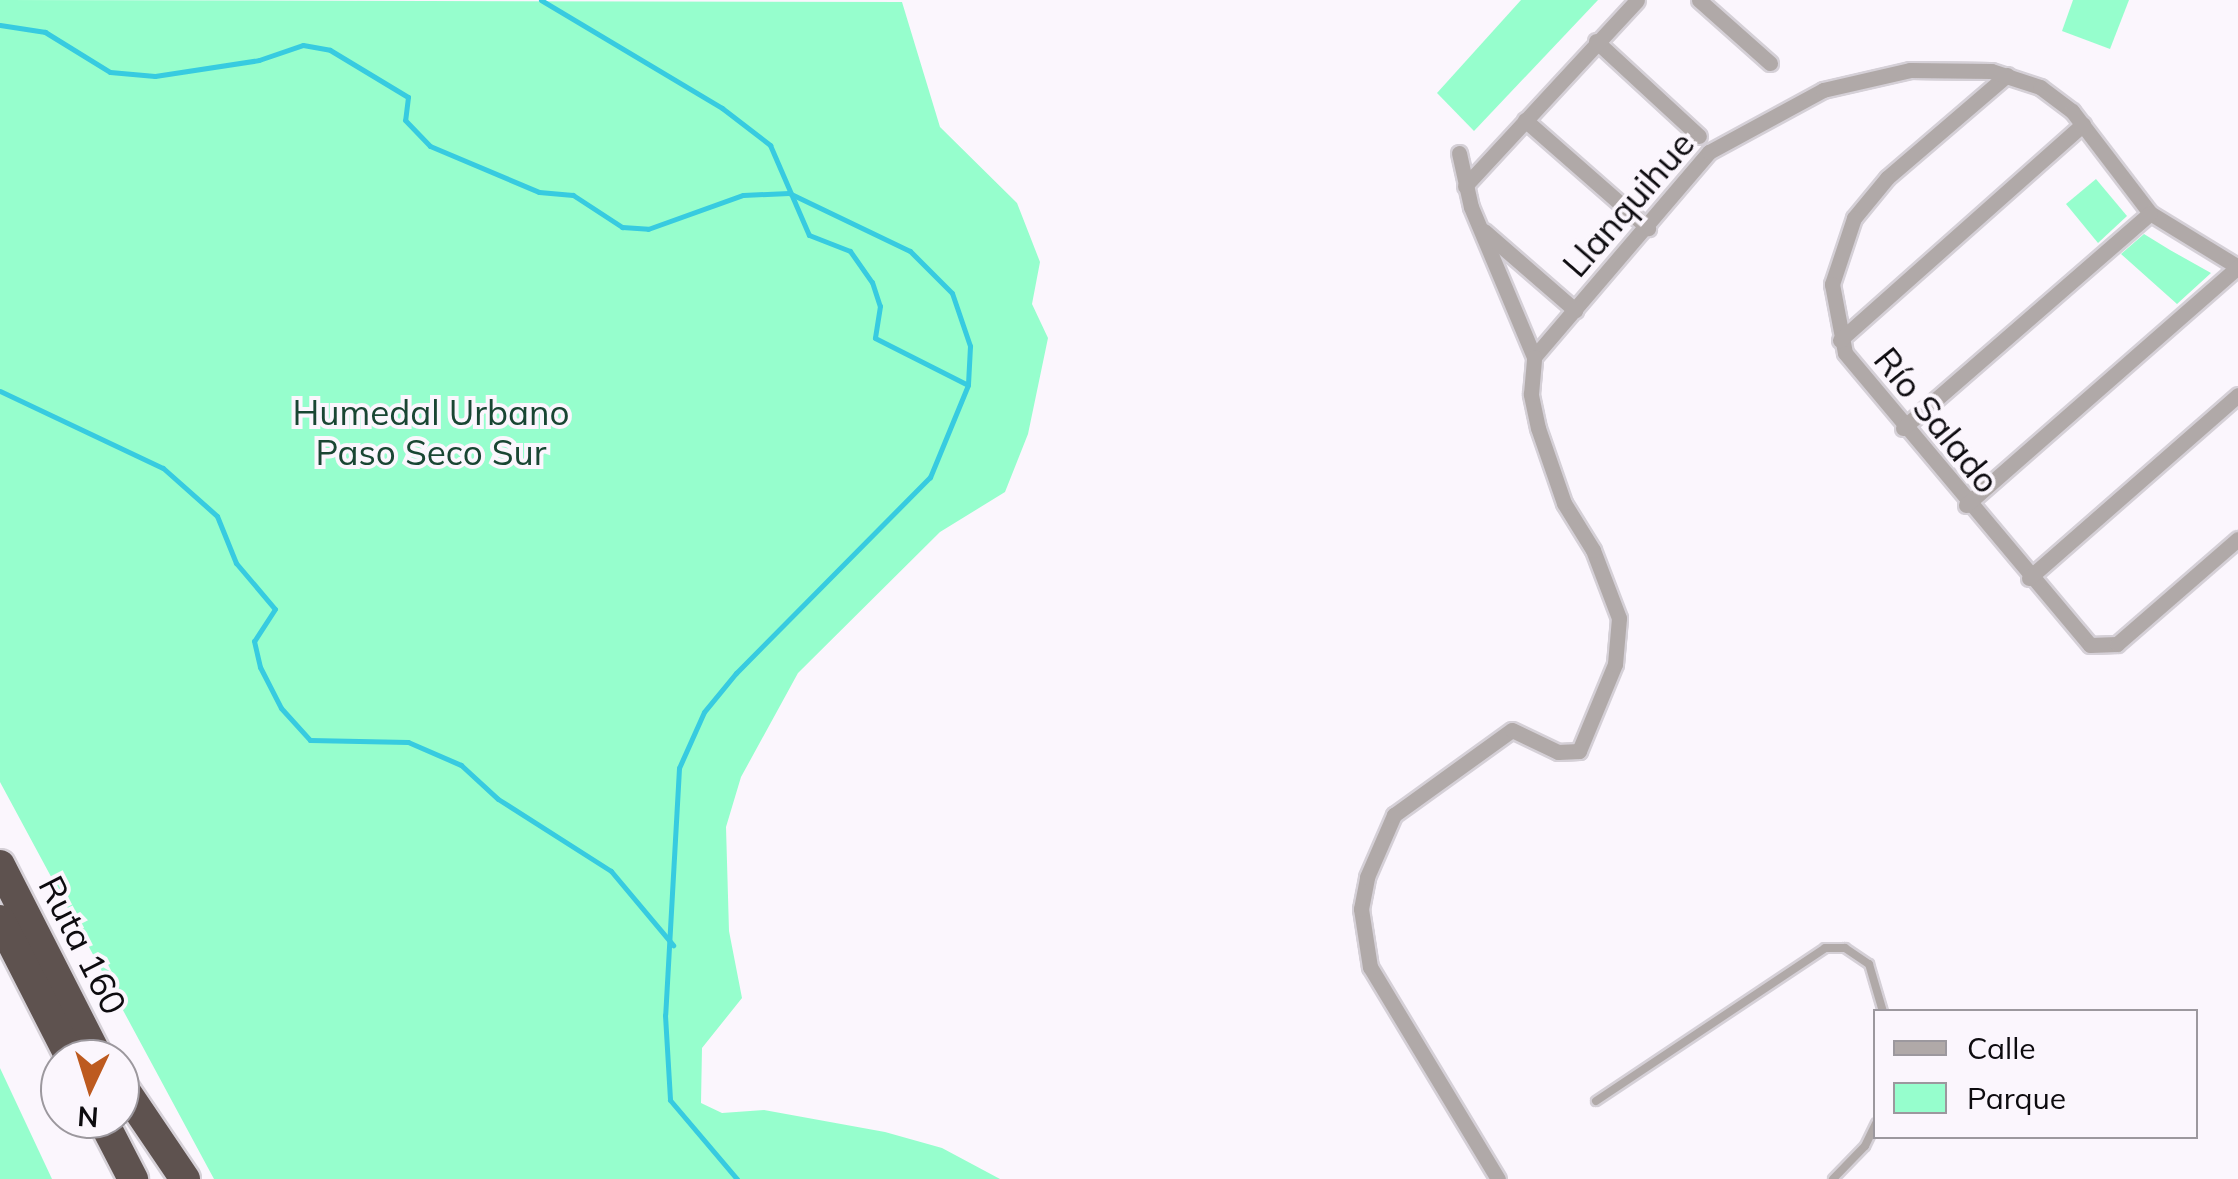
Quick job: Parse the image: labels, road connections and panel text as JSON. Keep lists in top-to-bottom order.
{
  "streets": {
    "highway": ["Ruta 160"],
    "street": ["Llanquihue", "Río Salado"]
  },
  "crossings": [
    ["Llanquihue", "Río Salado"]
  ],
  "parks": ["Humedal Urbano Paso Seco Sur"],
  "legend": ["Calle", "Parque"],
  "north": "bottom"
}
